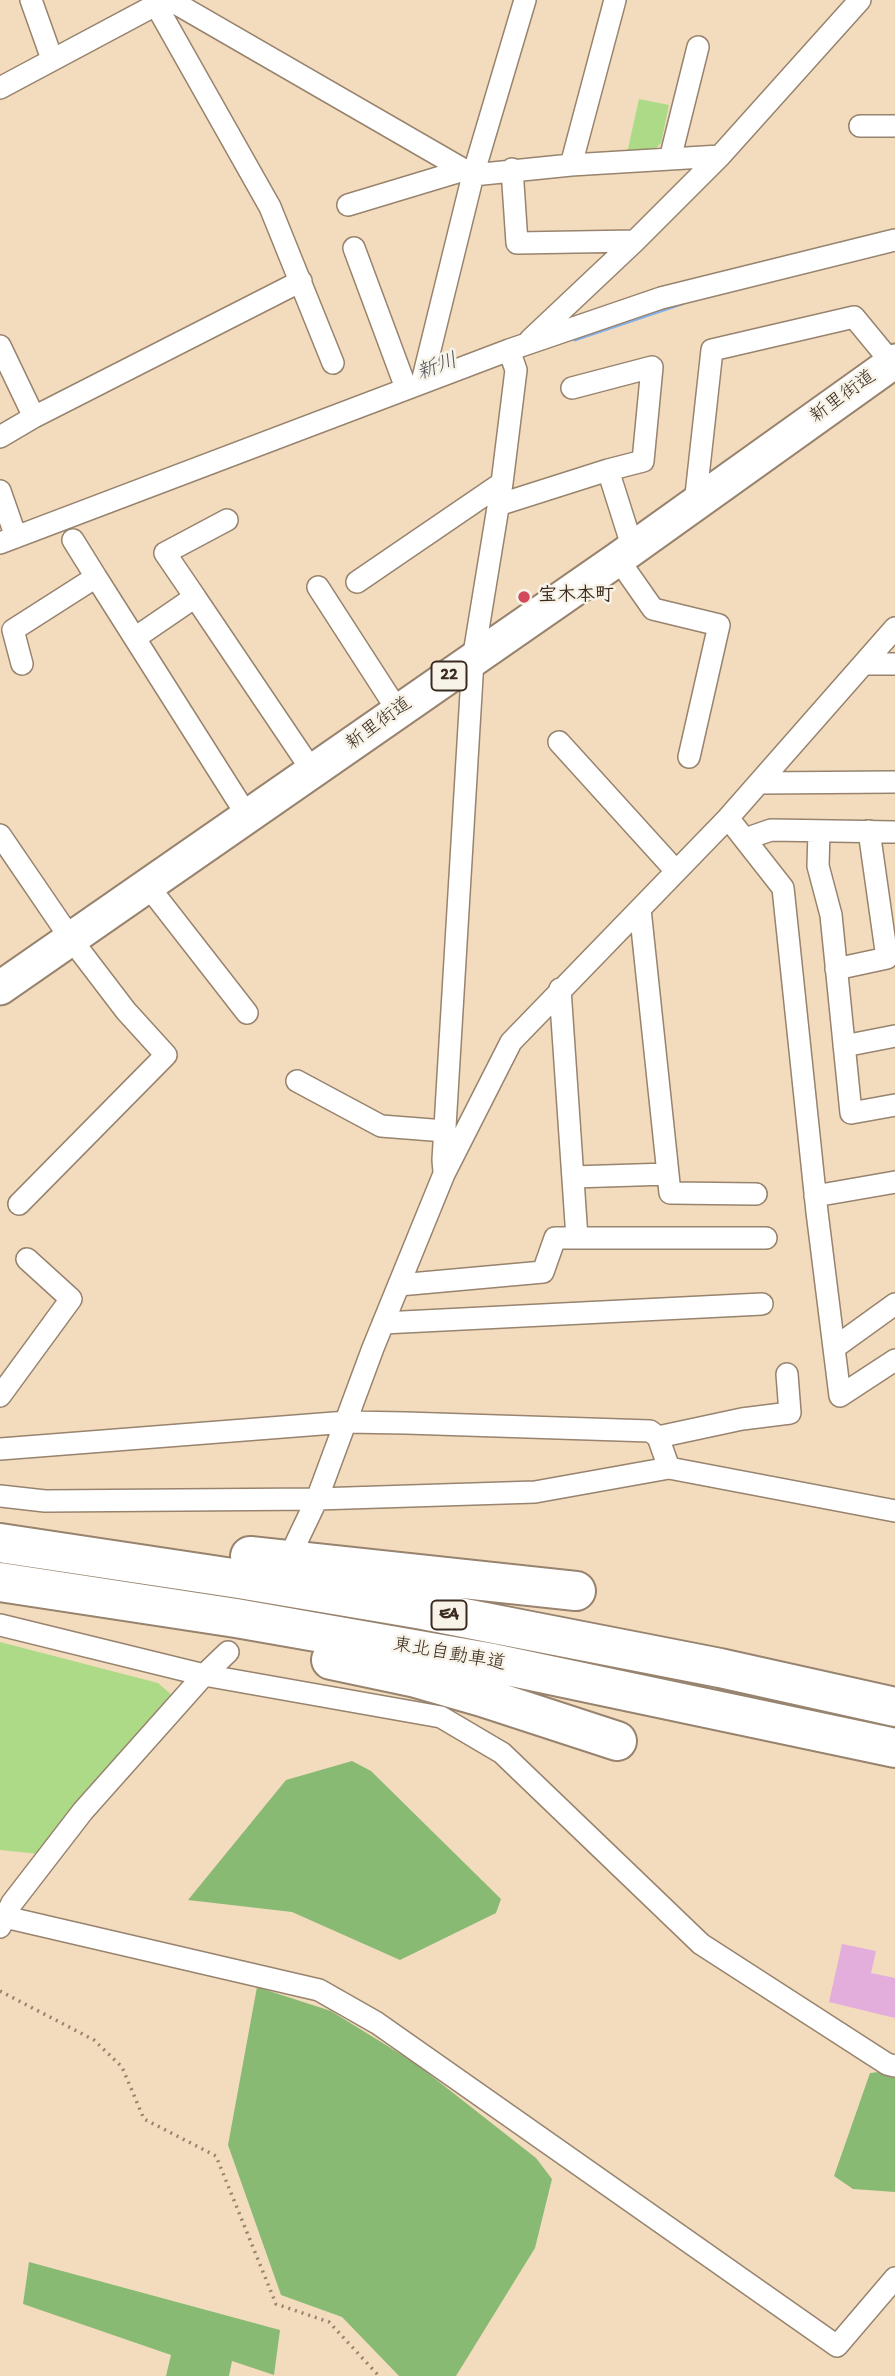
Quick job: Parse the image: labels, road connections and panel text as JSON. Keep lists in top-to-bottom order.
{
  "streets": {
    "highway": ["E4", "東北自動車道"],
    "main road": ["新里街道", "22"]
  },
  "water": ["新川"],
  "places": ["宝木本町"]
}
